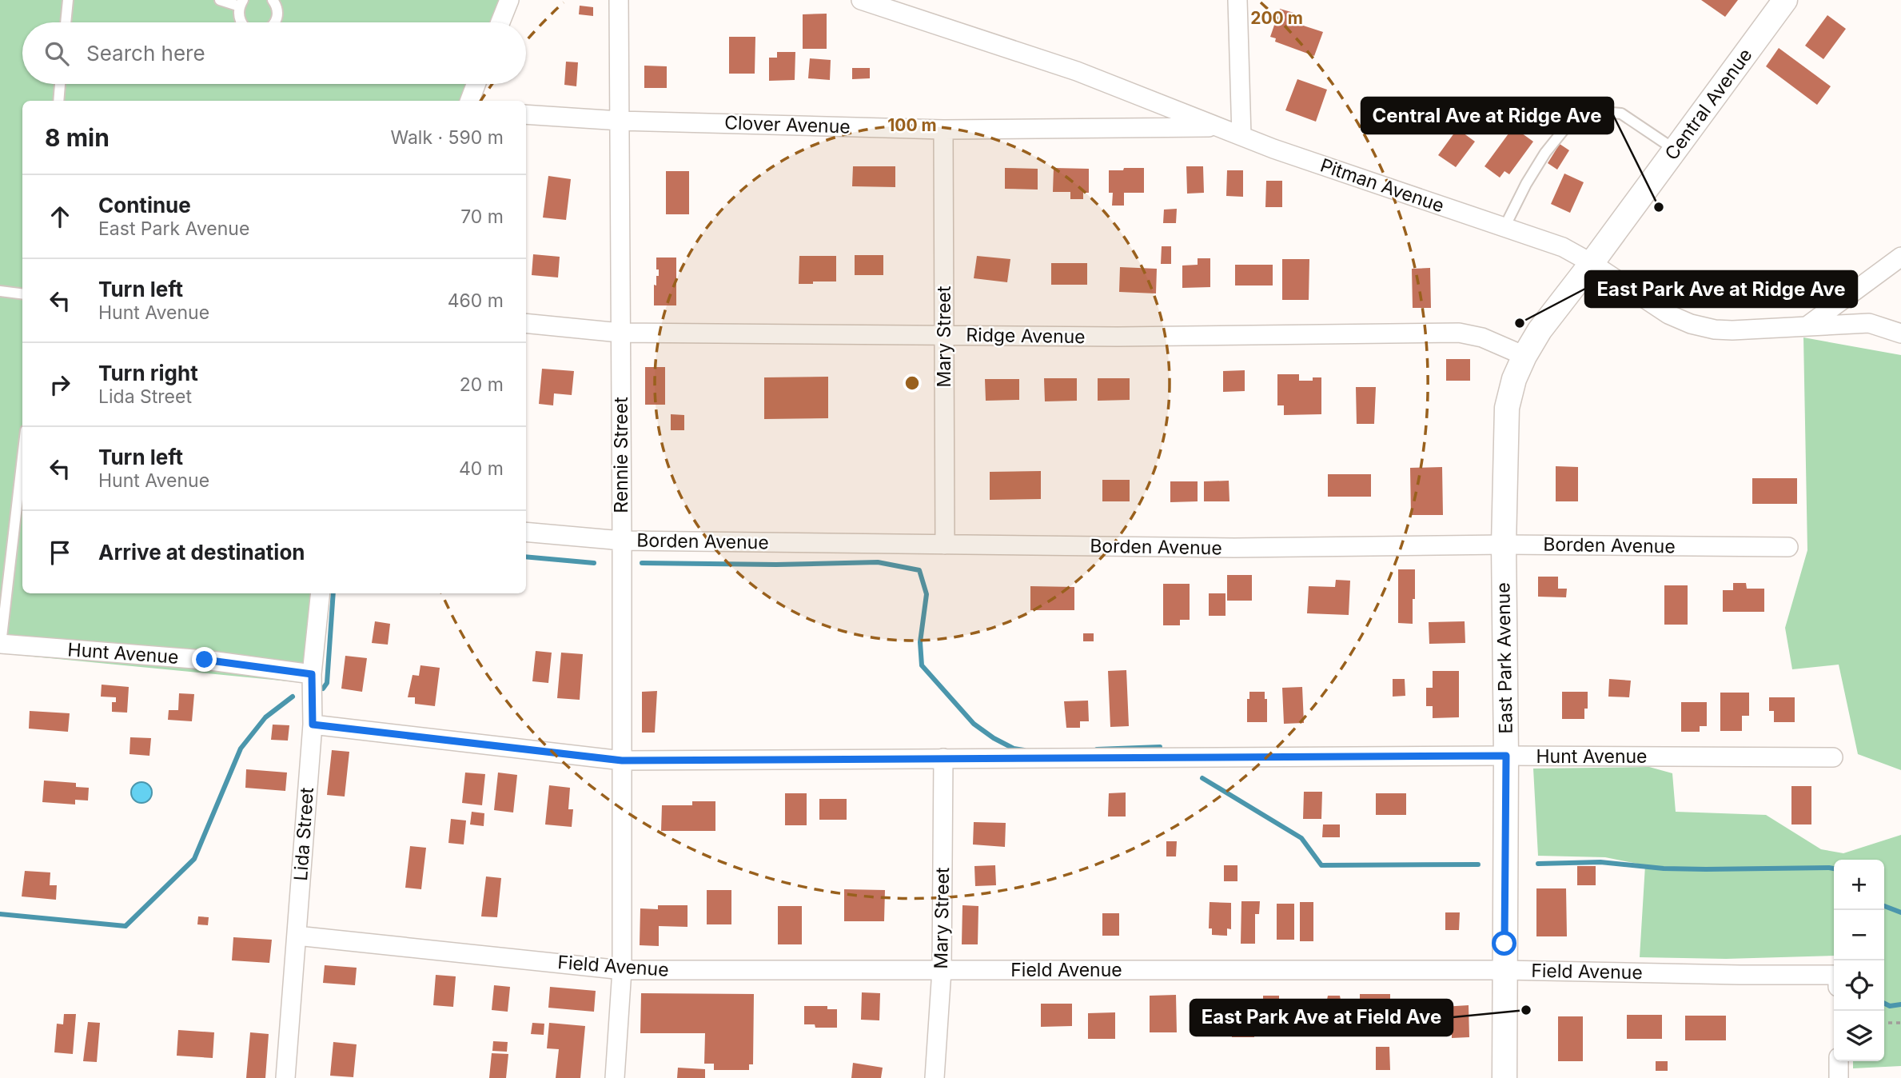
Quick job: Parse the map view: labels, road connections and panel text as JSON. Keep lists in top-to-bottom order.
{
  "streets": {
    "street": [
      "Central Avenue",
      "Clover Avenue",
      "Pitman Avenue",
      "Ridge Avenue",
      "Mary Street",
      "Rennie Street",
      "Borden Avenue",
      "Hunt Avenue",
      "East Park Avenue",
      "Lida Street",
      "Field Avenue"
    ]
  },
  "crossings": [
    ["Central Avenue", "Pitman Avenue"],
    ["Central Avenue", "East Park Avenue"],
    ["Clover Avenue", "Pitman Avenue"],
    ["Clover Avenue", "Mary Street"],
    ["Clover Avenue", "Rennie Street"],
    ["Pitman Avenue", "East Park Avenue"],
    ["Ridge Avenue", "Mary Street"],
    ["Ridge Avenue", "Rennie Street"],
    ["Ridge Avenue", "East Park Avenue"],
    ["Mary Street", "Borden Avenue"],
    ["Mary Street", "Hunt Avenue"],
    ["Mary Street", "Field Avenue"],
    ["Rennie Street", "Borden Avenue"],
    ["Rennie Street", "Hunt Avenue"],
    ["Rennie Street", "Field Avenue"],
    ["Borden Avenue", "East Park Avenue"],
    ["Hunt Avenue", "East Park Avenue"],
    ["Hunt Avenue", "Lida Street"],
    ["East Park Avenue", "Field Avenue"],
    ["Lida Street", "Field Avenue"]
  ],
  "places": ["Central Ave at Ridge Ave", "East Park Ave at Ridge Ave", "East Park Ave at Field Ave"],
  "page": {
    "search": "Search here",
    "heading": ["8 min", "Walk · 590 m"],
    "list": [
      ["Continue", "East Park Avenue", "70 m"],
      ["Turn left", "Hunt Avenue", "460 m"],
      ["Turn right", "Lida Street", "20 m"],
      ["Turn left", "Hunt Avenue", "40 m"],
      "Arrive at destination"
    ],
    "map_buttons": ["+", "−"]
  },
  "rings": ["200 m", "100 m"]
}
